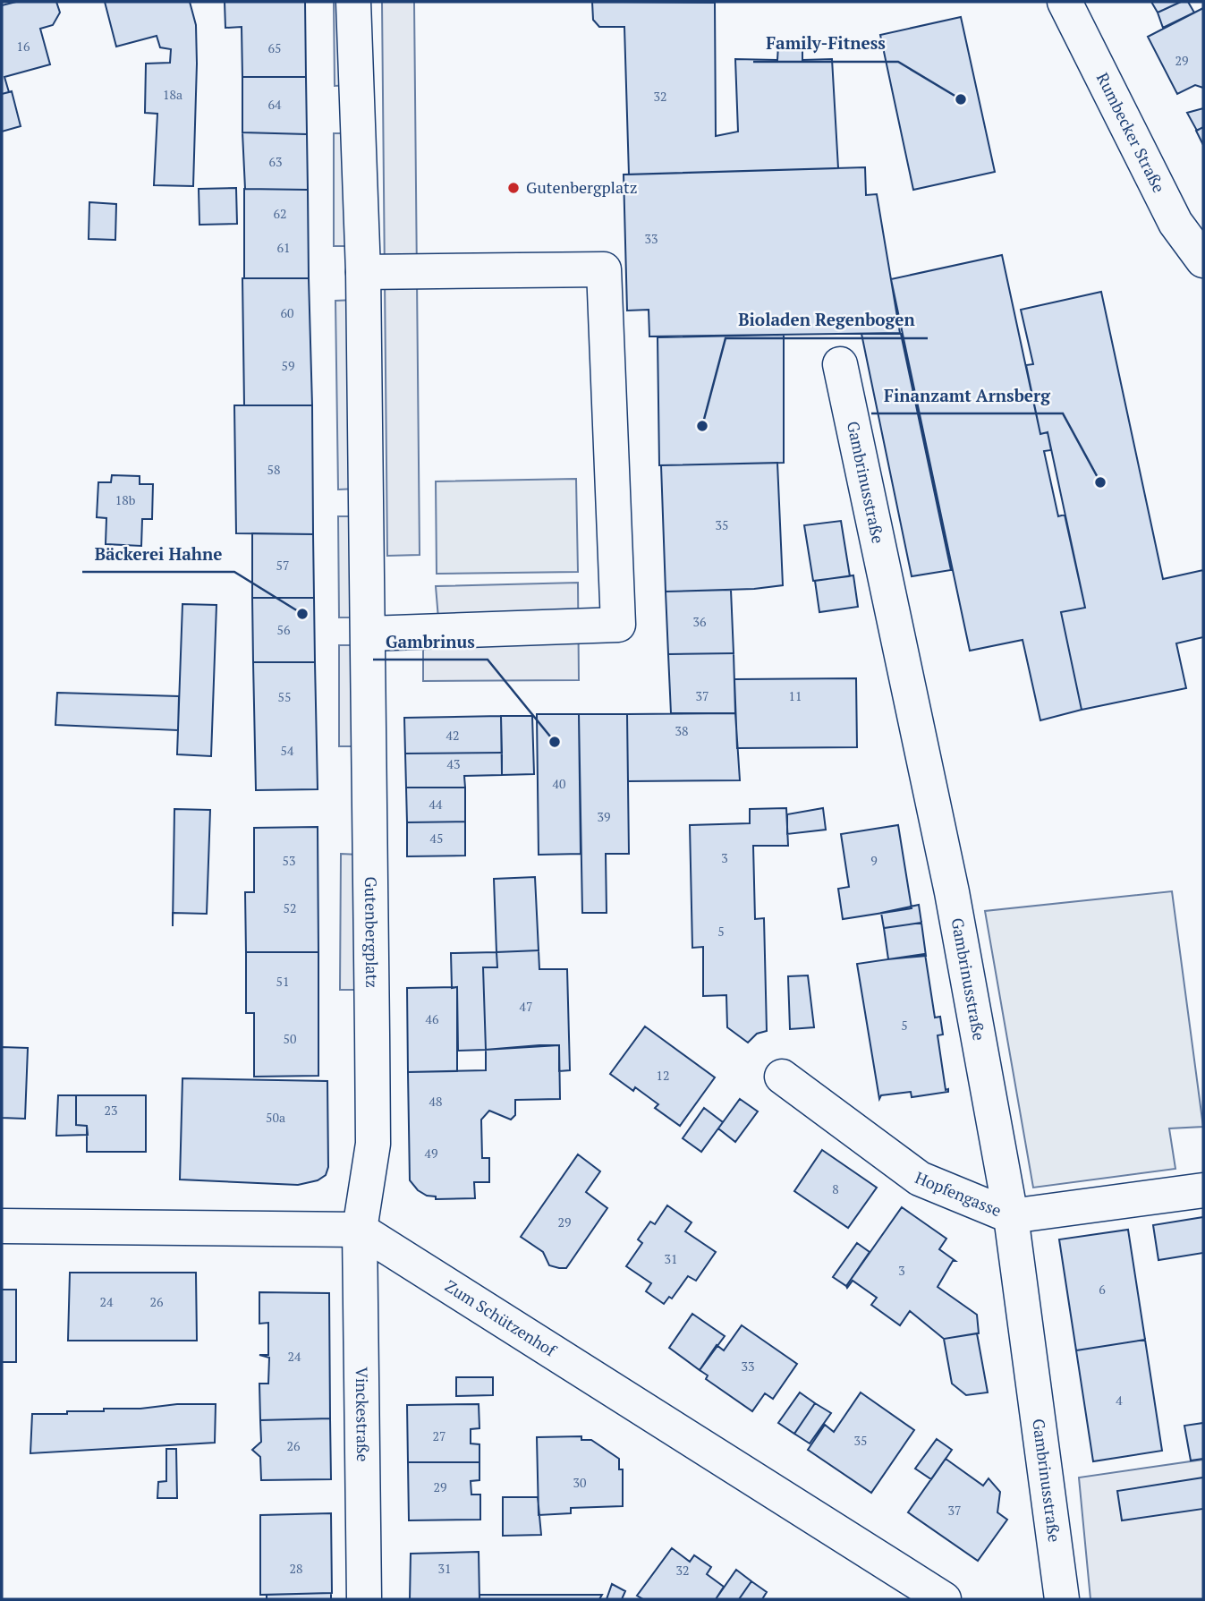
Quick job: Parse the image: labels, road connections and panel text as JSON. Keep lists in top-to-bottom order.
{
  "streets": {
    "street": [
      "Rumbecker Straße",
      "Gambrinusstraße",
      "Gutenbergplatz",
      "Hopfengasse",
      "Zum Schützenhof",
      "Vinckestraße"
    ]
  },
  "crossings": [
    ["Gambrinusstraße", "Hopfengasse"],
    ["Gutenbergplatz", "Zum Schützenhof"],
    ["Gutenbergplatz", "Vinckestraße"],
    ["Zum Schützenhof", "Vinckestraße"]
  ],
  "places": [
    "Family-Fitness",
    "Gutenbergplatz",
    "Bioladen Regenbogen",
    "Finanzamt Arnsberg",
    "Bäckerei Hahne",
    "Gambrinus"
  ],
  "house_numbers": [
    "16",
    "65",
    "29",
    "18a",
    "32",
    "64",
    "63",
    "62",
    "33",
    "61",
    "60",
    "59",
    "58",
    "18b",
    "35",
    "57",
    "36",
    "56",
    "37",
    "11",
    "55",
    "38",
    "42",
    "54",
    "43",
    "40",
    "44",
    "39",
    "45",
    "3",
    "53",
    "9",
    "52",
    "5",
    "51",
    "47",
    "46",
    "5",
    "50",
    "12",
    "48",
    "23",
    "50a",
    "49",
    "8",
    "29",
    "31",
    "3",
    "6",
    "24",
    "26",
    "24",
    "33",
    "4",
    "27",
    "35",
    "26",
    "30",
    "29",
    "37",
    "28",
    "31",
    "32"
  ]
}
